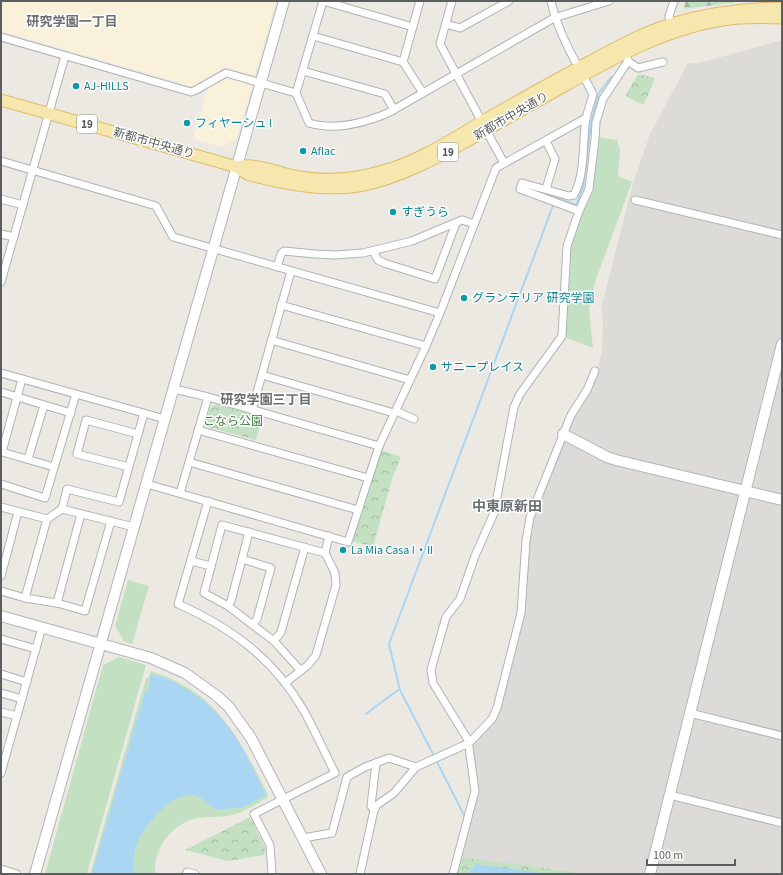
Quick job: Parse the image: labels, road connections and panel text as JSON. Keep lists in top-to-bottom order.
{
  "streets": {
    "main road": ["新都市中央通り", "19"]
  },
  "districts": ["研究学園一丁目", "研究学園三丁目", "中東原新田"],
  "parks": ["こなら公園"],
  "places": [
    "AJ-HILLS",
    "フィヤーシュ I",
    "Aflac",
    "すぎうら",
    "グランテリア 研究学園",
    "サニープレイス",
    "La Mia Casa I・II"
  ],
  "scale_bar": "100 m"
}
